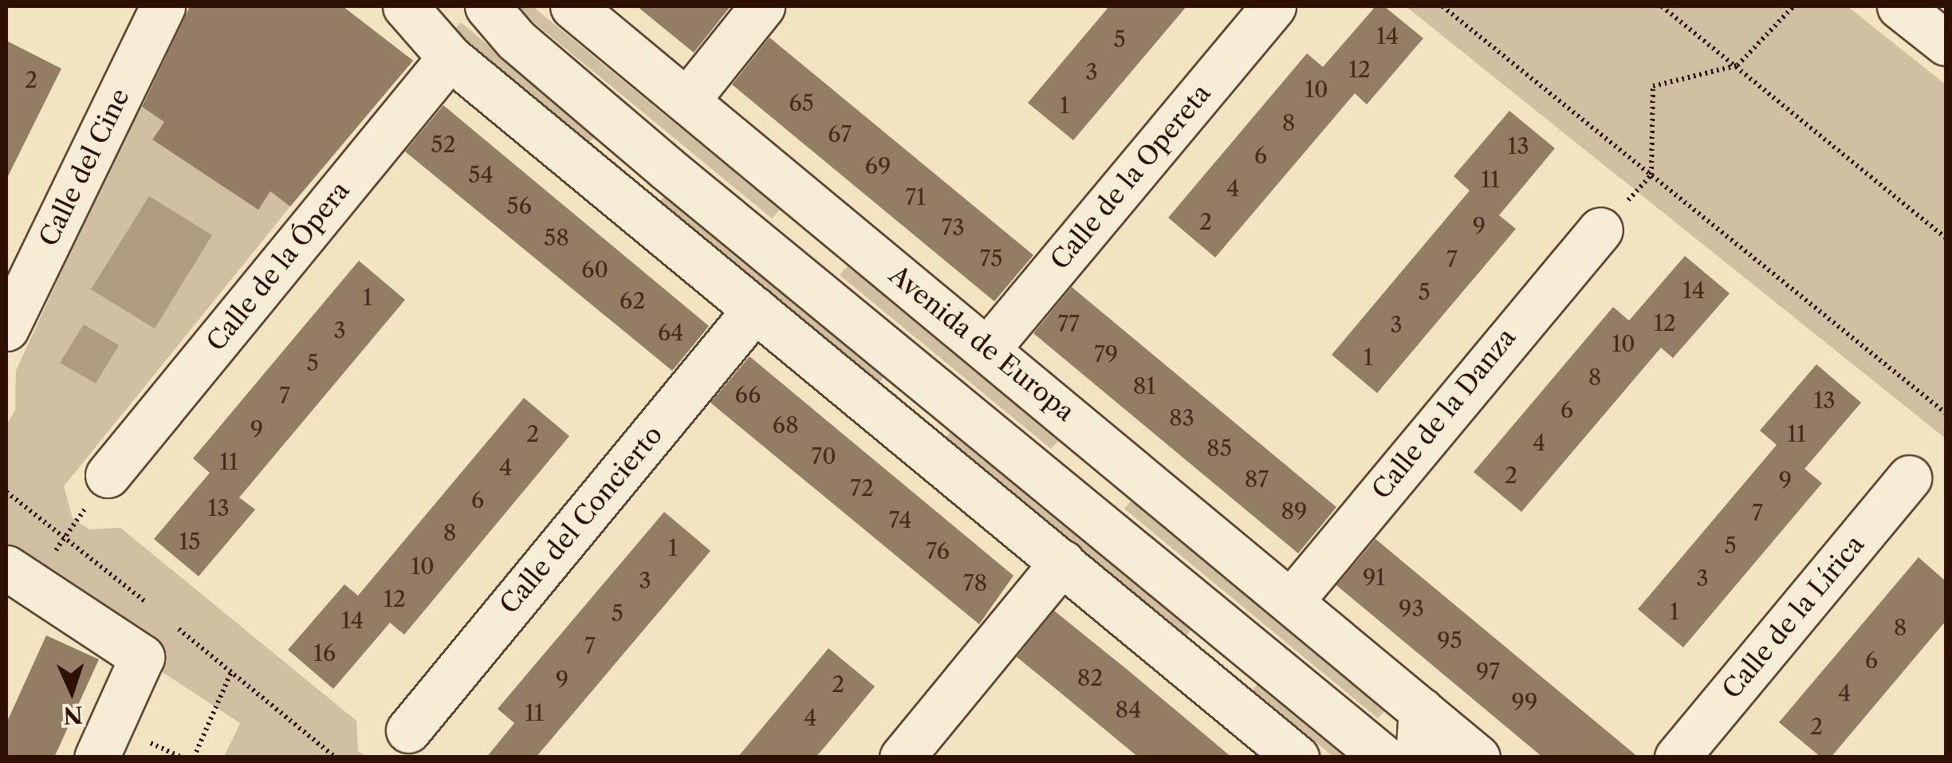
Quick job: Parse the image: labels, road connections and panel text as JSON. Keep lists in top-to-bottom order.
{
  "streets": {
    "street": [
      "Calle del Cine",
      "Calle de la Opereta",
      "Calle de la Ópera",
      "Avenida de Europa",
      "Calle de la Danza",
      "Calle del Concierto",
      "Calle de la Lírica"
    ]
  },
  "crossings": [
    ["Calle de la Opereta", "Avenida de Europa"],
    ["Avenida de Europa", "Calle de la Danza"]
  ],
  "house_numbers": [
    "14",
    "5",
    "12",
    "3",
    "2",
    "10",
    "65",
    "1",
    "8",
    "67",
    "52",
    "13",
    "6",
    "69",
    "54",
    "11",
    "4",
    "71",
    "56",
    "2",
    "9",
    "73",
    "58",
    "75",
    "7",
    "60",
    "14",
    "5",
    "1",
    "62",
    "12",
    "77",
    "3",
    "3",
    "64",
    "10",
    "79",
    "1",
    "5",
    "8",
    "81",
    "66",
    "7",
    "13",
    "6",
    "83",
    "68",
    "9",
    "2",
    "11",
    "4",
    "85",
    "70",
    "11",
    "4",
    "2",
    "87",
    "9",
    "72",
    "6",
    "13",
    "89",
    "7",
    "74",
    "8",
    "15",
    "5",
    "1",
    "76",
    "10",
    "91",
    "3",
    "3",
    "78",
    "12",
    "93",
    "1",
    "5",
    "14",
    "8",
    "95",
    "7",
    "16",
    "6",
    "97",
    "82",
    "9",
    "2",
    "4",
    "99",
    "84",
    "11",
    "4",
    "2"
  ],
  "north": "bottom"
}
